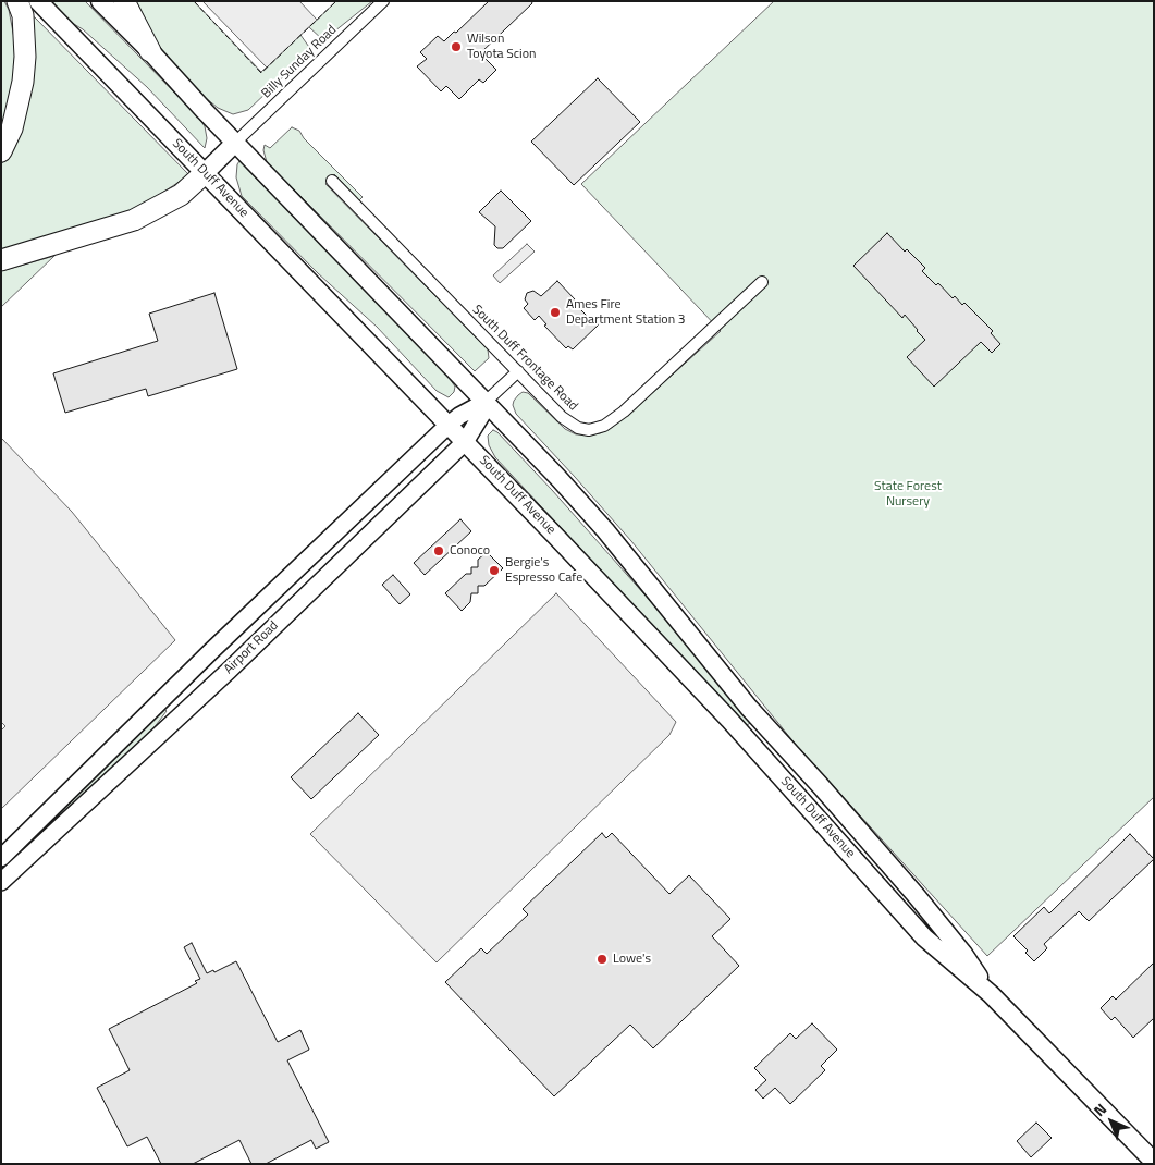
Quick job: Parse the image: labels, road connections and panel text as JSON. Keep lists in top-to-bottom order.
{
  "streets": {
    "main road": ["South Duff Avenue", "Airport Road"],
    "street": ["Billy Sunday Road", "South Duff Frontage Road"]
  },
  "crossings": [
    ["Billy Sunday Road", "South Duff Avenue"],
    ["South Duff Avenue", "Airport Road"],
    ["South Duff Frontage Road", "Airport Road"]
  ],
  "parks": ["State Forest Nursery"],
  "places": [
    "Wilson Toyota Scion",
    "Ames Fire Department Station 3",
    "Conoco",
    "Bergie's Espresso Cafe",
    "Lowe's"
  ],
  "north": "top left"
}
